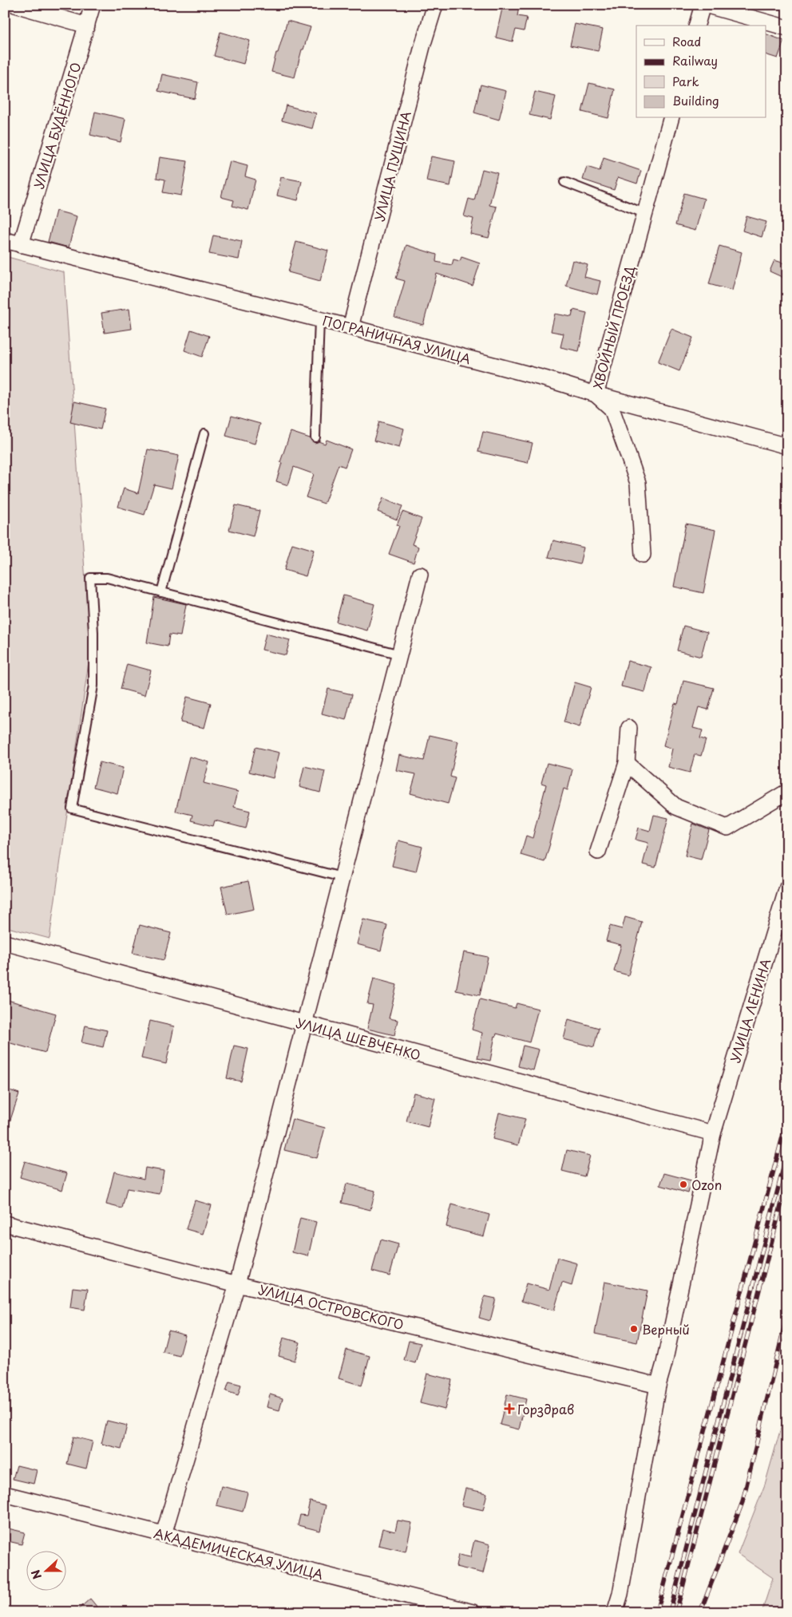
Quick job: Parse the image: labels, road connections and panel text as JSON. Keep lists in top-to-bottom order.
{
  "streets": {
    "street": [
      "УЛИЦА БУДЁННОГО",
      "УЛИЦА ПУЩИНА",
      "ХВОЙНЫЙ ПРОЕЗД",
      "ПОГРАНИЧНАЯ УЛИЦА",
      "УЛИЦА ЛЕНИНА",
      "УЛИЦА ШЕВЧЕНКО",
      "УЛИЦА ОСТРОВСКОГО",
      "АКАДЕМИЧЕСКАЯ УЛИЦА"
    ]
  },
  "crossings": [
    ["УЛИЦА БУДЁННОГО", "ПОГРАНИЧНАЯ УЛИЦА"],
    ["УЛИЦА ПУЩИНА", "ПОГРАНИЧНАЯ УЛИЦА"],
    ["ХВОЙНЫЙ ПРОЕЗД", "ПОГРАНИЧНАЯ УЛИЦА"],
    ["УЛИЦА ЛЕНИНА", "УЛИЦА ШЕВЧЕНКО"],
    ["УЛИЦА ЛЕНИНА", "УЛИЦА ОСТРОВСКОГО"]
  ],
  "places": {
    "other": ["Ozon", "Верный"],
    "health": ["Горздрав"]
  },
  "legend": [
    "Road",
    "Railway",
    "Park",
    "Building"
  ],
  "north": "left"
}
